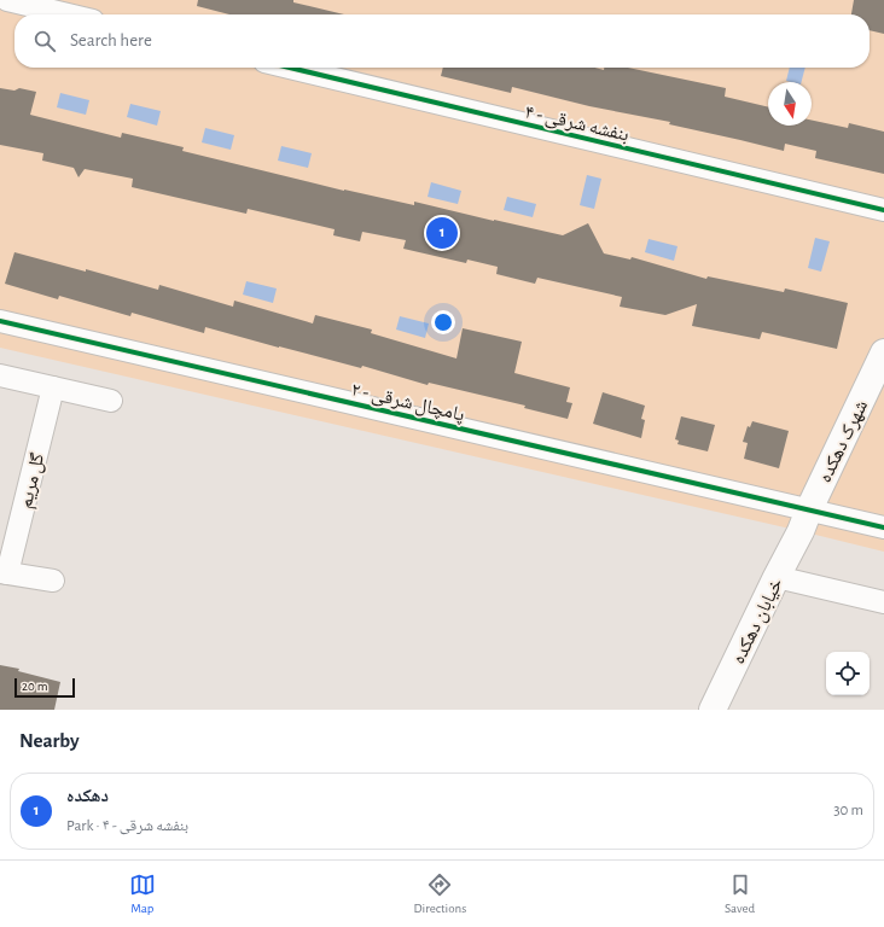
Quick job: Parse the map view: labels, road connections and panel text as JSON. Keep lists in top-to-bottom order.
{
  "streets": {
    "street": [
      "بنفشه شرقی - ۴",
      "پامچال شرقی - ۲",
      "شهرک دهکده",
      "گل مریم",
      "خیابان دهکده"
    ]
  },
  "crossings": [
    ["پامچال شرقی - ۲", "شهرک دهکده"],
    ["پامچال شرقی - ۲", "خیابان دهکده"],
    ["شهرک دهکده", "خیابان دهکده"]
  ],
  "scale_bar": "20 m",
  "north": "bottom",
  "page": {
    "search": "Search here",
    "pins": "1",
    "scale": "20 m",
    "heading": "Nearby",
    "list": [
      {
        "mark": "1",
        "name": "دهکده",
        "note": "Park · بنفشه شرقی - ۴",
        "value": "30 m"
      }
    ],
    "nav": ["Map", "Directions", "Saved"]
  }
}
